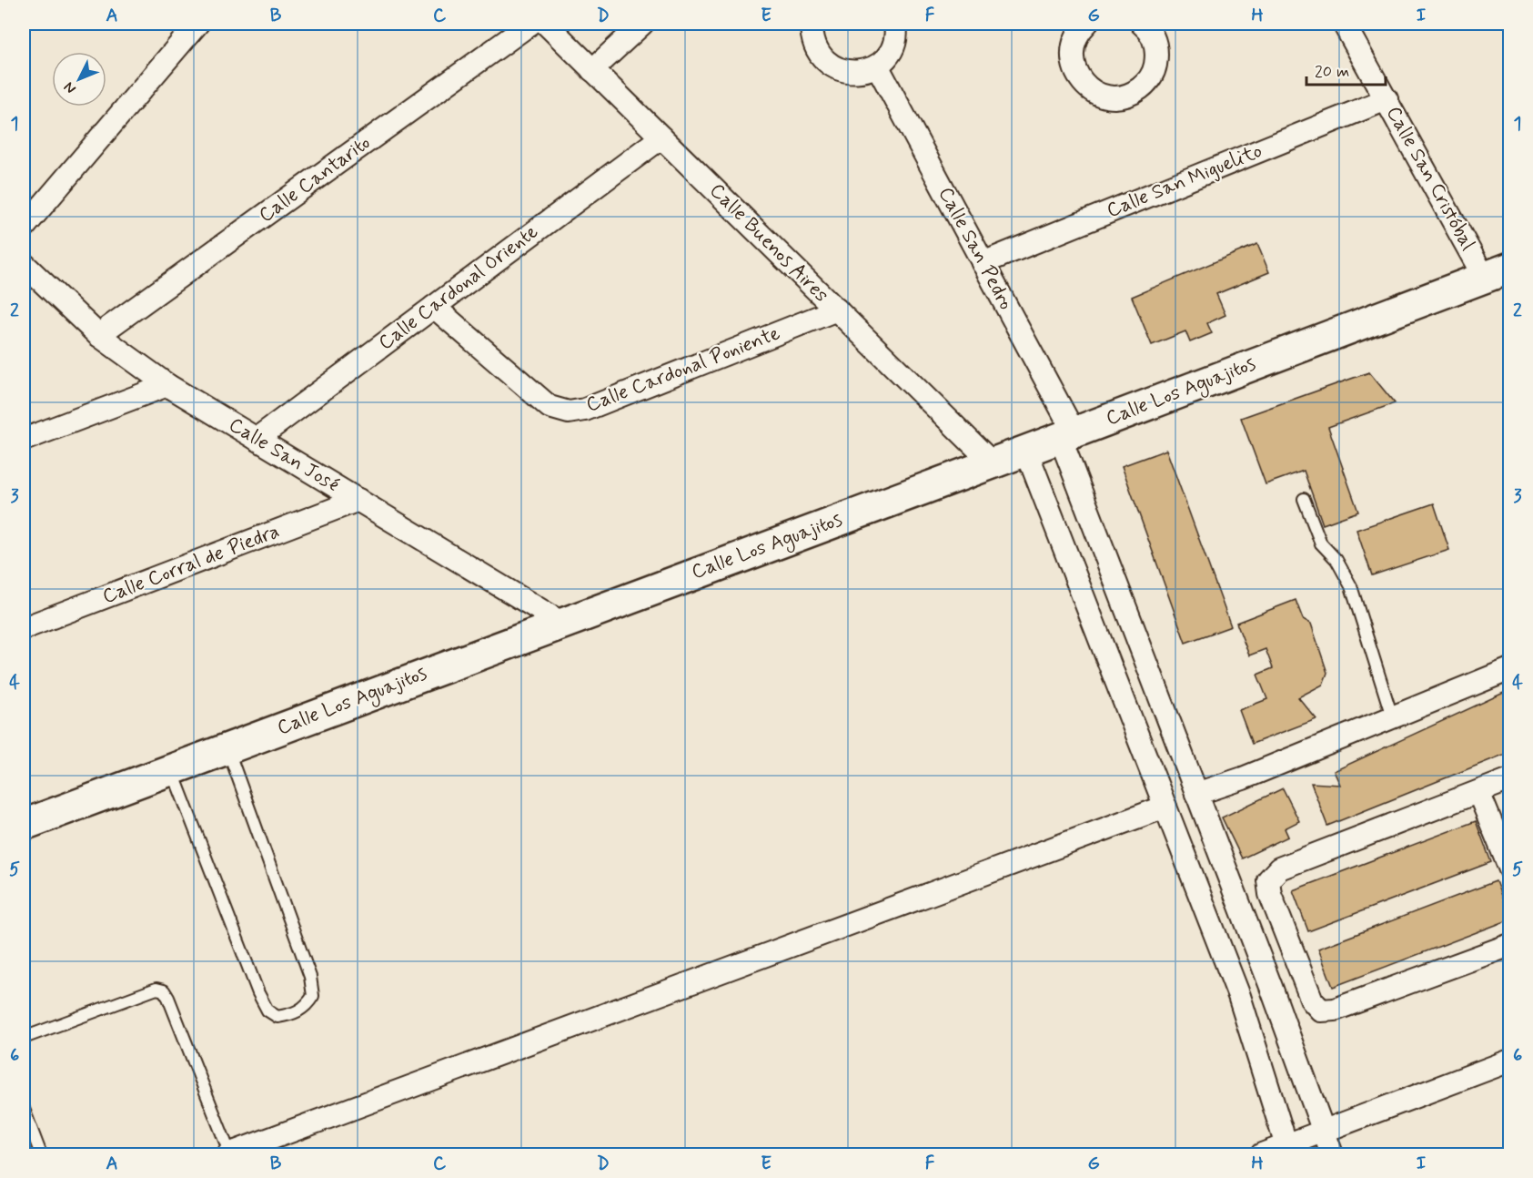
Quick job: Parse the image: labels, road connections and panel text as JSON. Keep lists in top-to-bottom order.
{
  "streets": {
    "street": [
      "Calle San Cristóbal",
      "Calle Cantarito",
      "Calle San Miguelito",
      "Calle Buenos Aires",
      "Calle San Pedro",
      "Calle Cardonal Oriente",
      "Calle Cardonal Poniente",
      "Calle Los Aguajitos",
      "Calle San José",
      "Calle Corral de Piedra"
    ]
  },
  "crossings": [
    ["Calle San Cristóbal", "Calle San Miguelito"],
    ["Calle San Cristóbal", "Calle Los Aguajitos"],
    ["Calle Cantarito", "Calle San José"],
    ["Calle San Miguelito", "Calle San Pedro"],
    ["Calle Buenos Aires", "Calle Cardonal Oriente"],
    ["Calle Buenos Aires", "Calle Cardonal Poniente"],
    ["Calle Buenos Aires", "Calle Los Aguajitos"],
    ["Calle San Pedro", "Calle Los Aguajitos"],
    ["Calle Cardonal Oriente", "Calle Cardonal Poniente"],
    ["Calle Cardonal Oriente", "Calle San José"],
    ["Calle Los Aguajitos", "Calle San José"],
    ["Calle San José", "Calle Corral de Piedra"]
  ],
  "scale_bar": "20 m",
  "north": "bottom left",
  "grid": {
    "columns": [
      "A",
      "B",
      "C",
      "D",
      "E",
      "F",
      "G",
      "H",
      "I"
    ],
    "rows": [
      "1",
      "2",
      "3",
      "4",
      "5",
      "6"
    ]
  }
}
